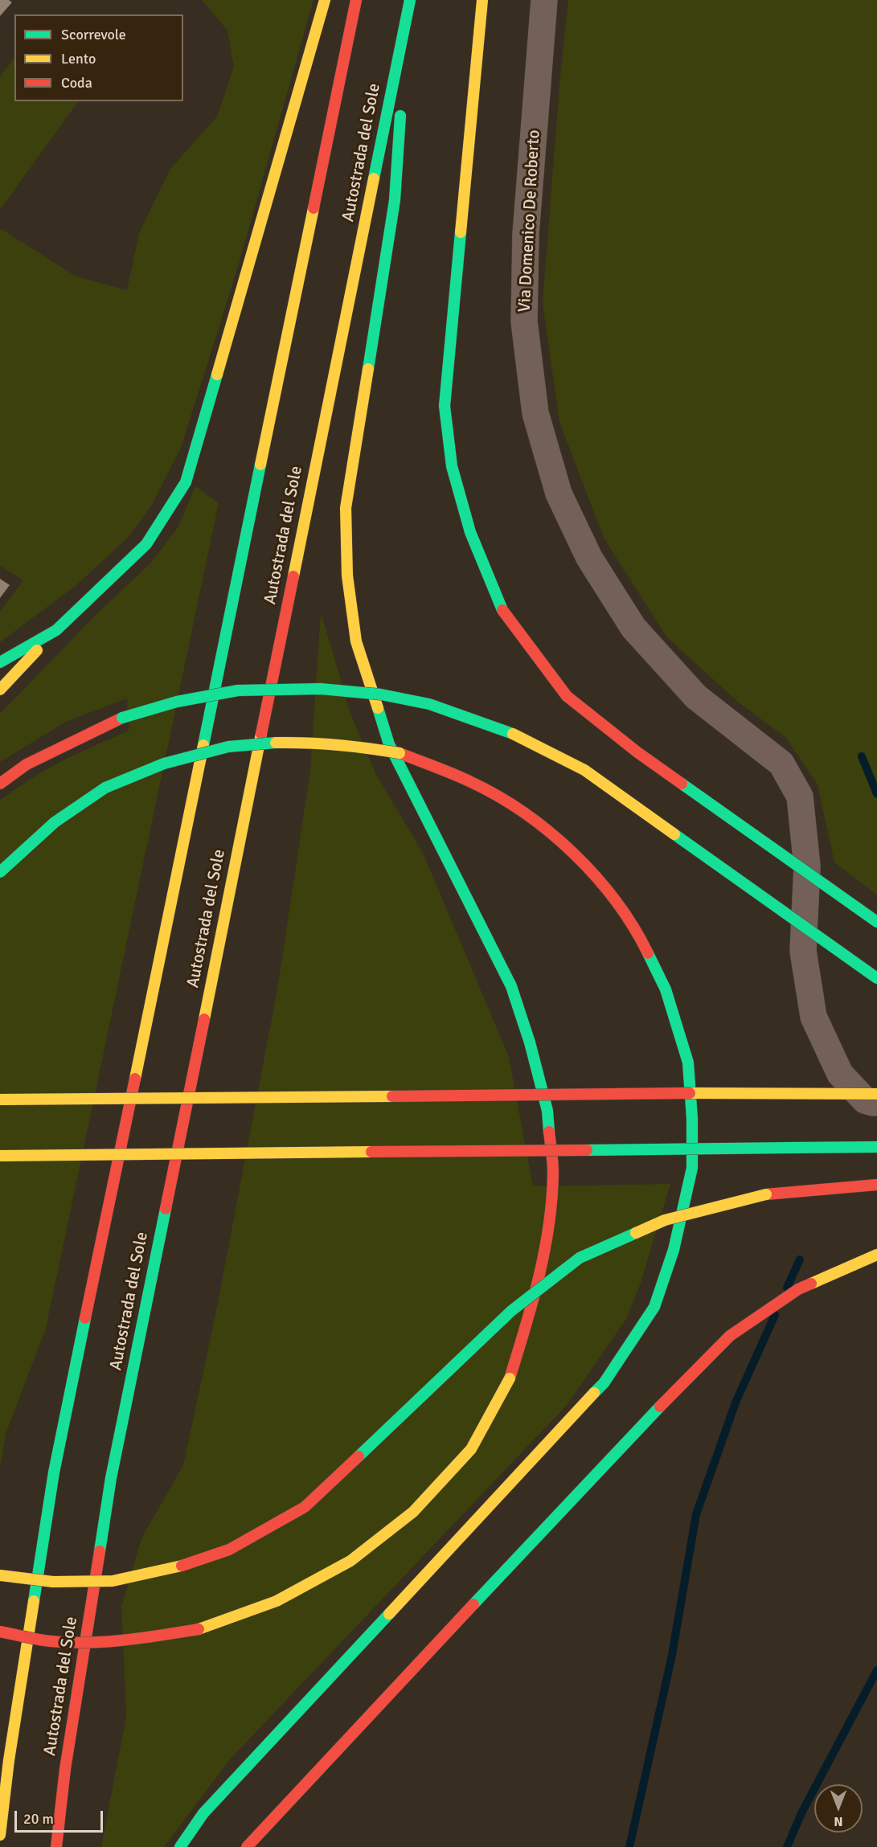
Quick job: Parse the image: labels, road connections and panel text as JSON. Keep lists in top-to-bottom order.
{
  "streets": {
    "highway": ["Autostrada del Sole"],
    "street": ["Via Domenico De Roberto"]
  },
  "legend": ["Scorrevole", "Lento", "Coda"],
  "scale_bar": "20 m",
  "north": "bottom"
}
